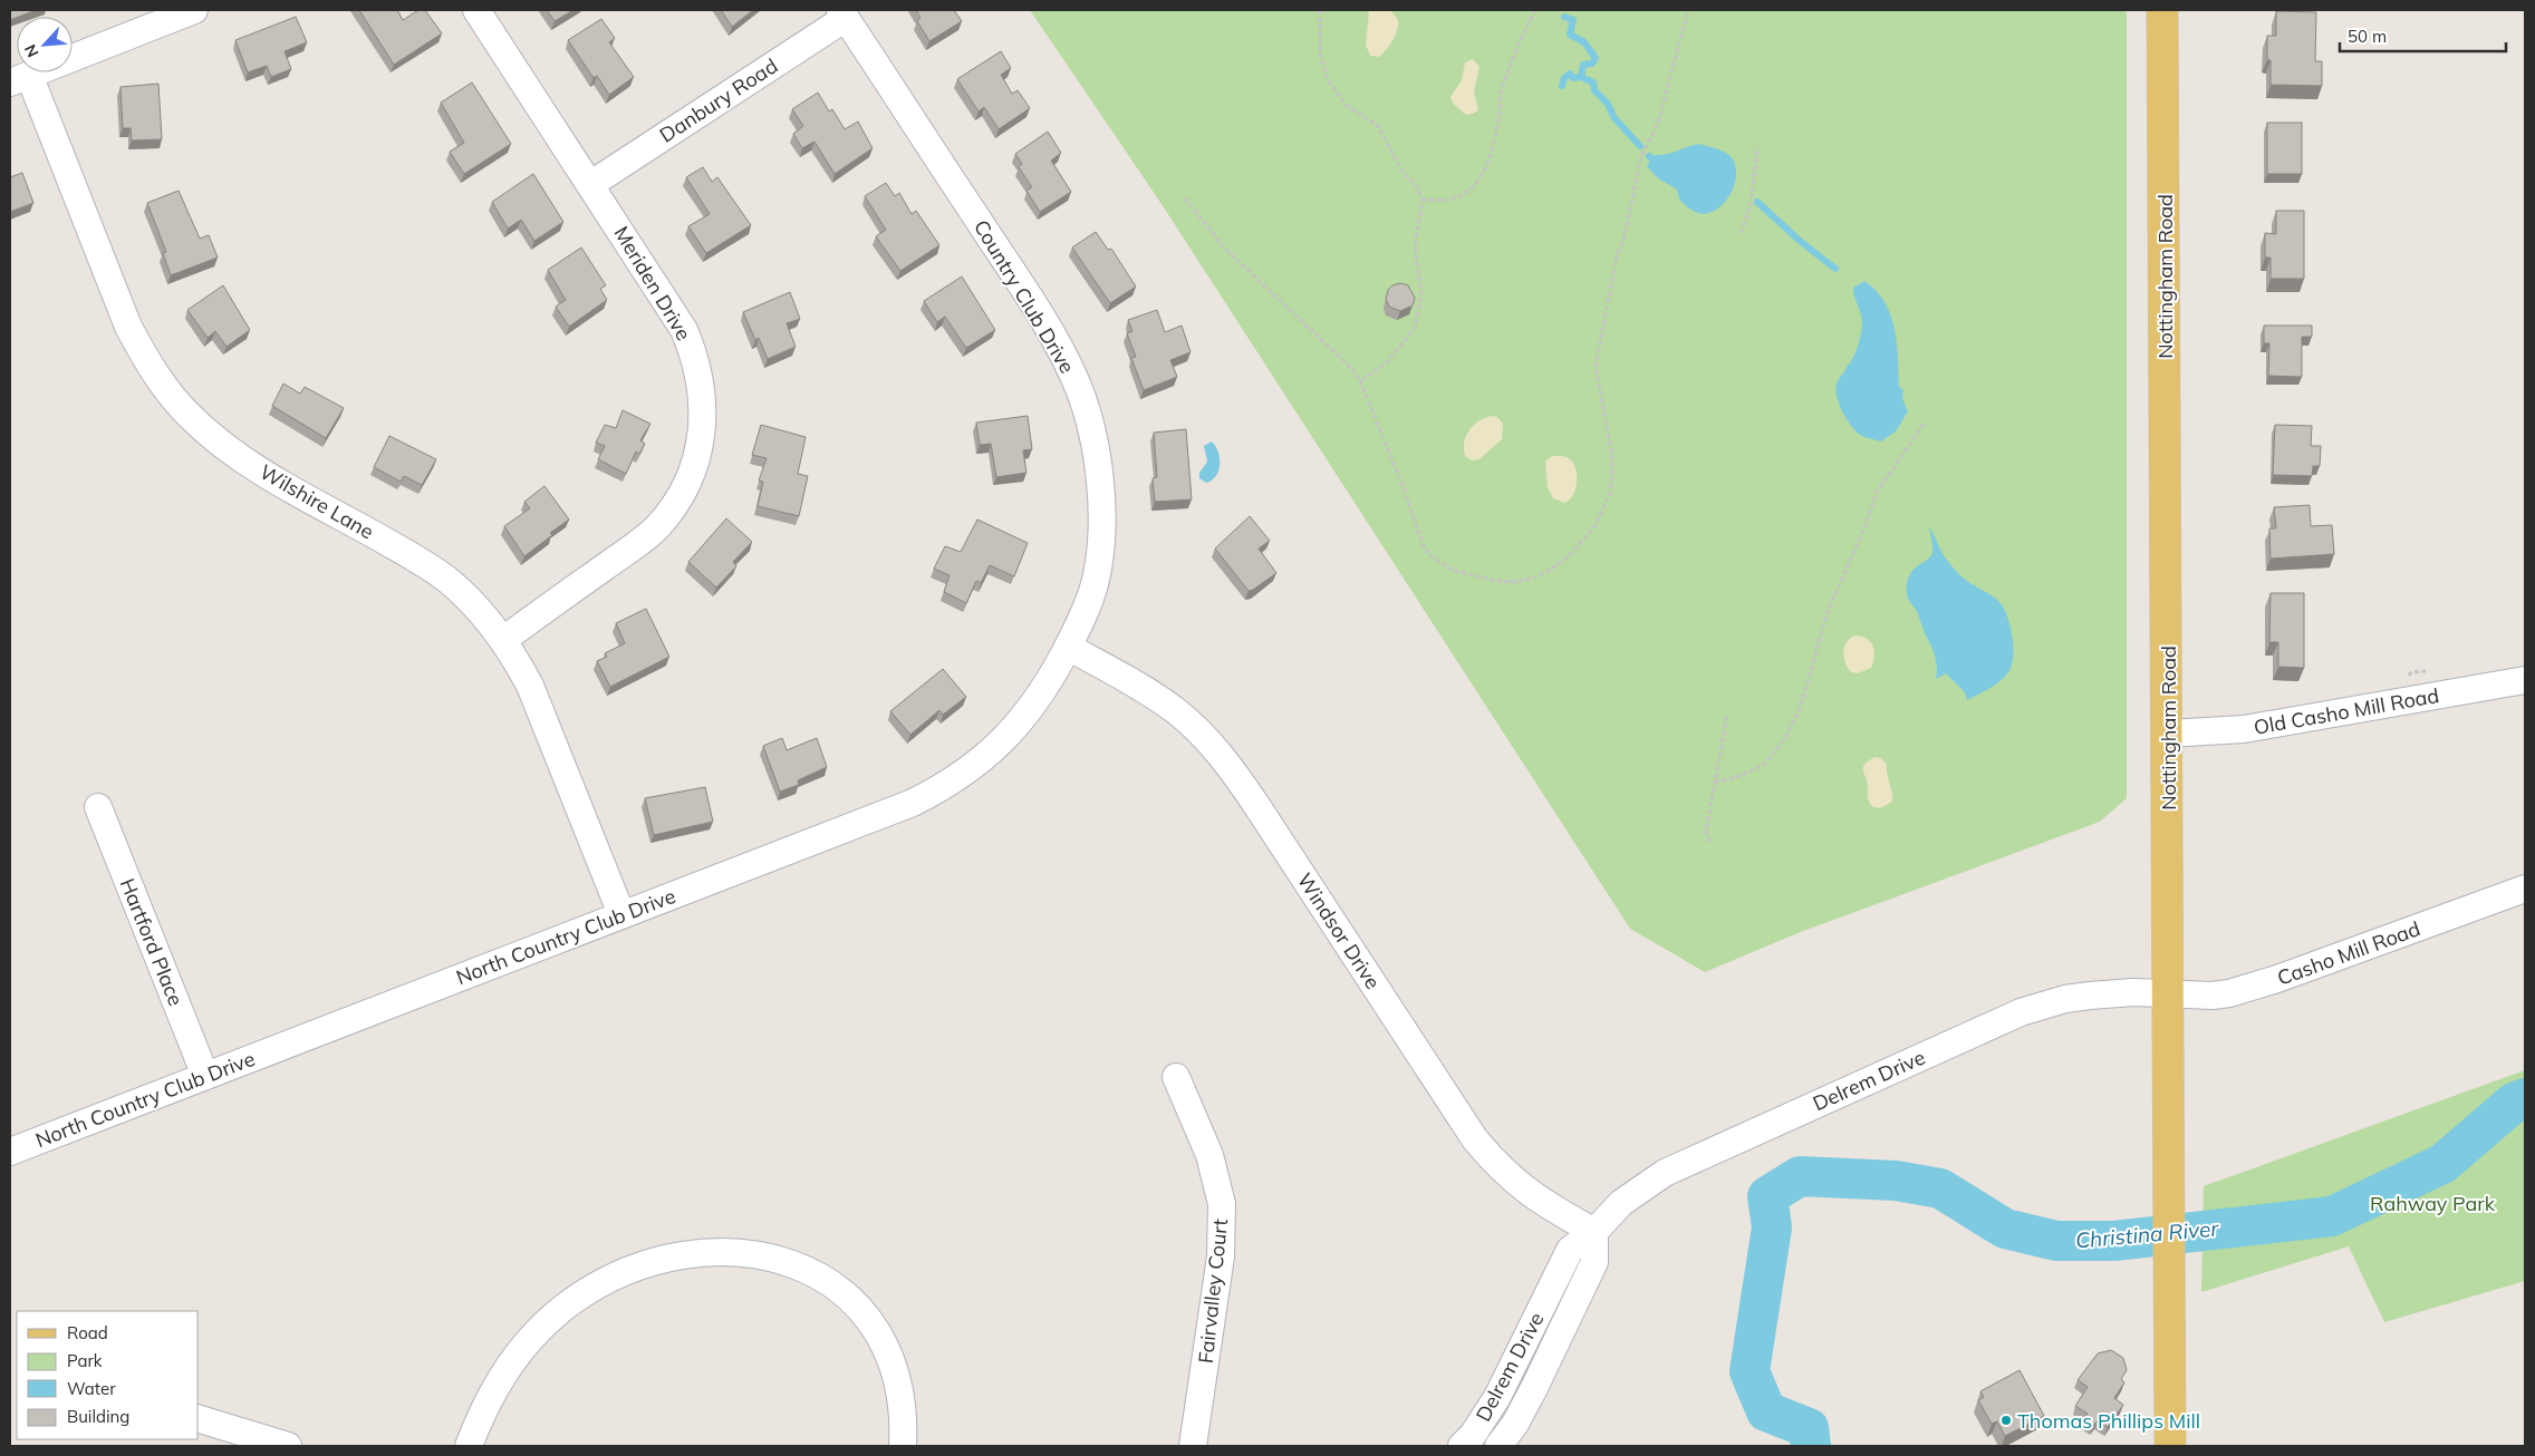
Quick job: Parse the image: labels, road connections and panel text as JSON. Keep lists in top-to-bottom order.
{
  "streets": {
    "main road": ["Nottingham Road"],
    "street": [
      "Danbury Road",
      "Meriden Drive",
      "Country Club Drive",
      "Wilshire Lane",
      "Old Casho Mill Road",
      "Windsor Drive",
      "North Country Club Drive",
      "Hartford Place",
      "Casho Mill Road",
      "Delrem Drive",
      "Fairvalley Court"
    ]
  },
  "crossings": [
    ["Danbury Road", "Meriden Drive"],
    ["Danbury Road", "Country Club Drive"],
    ["Nottingham Road", "Old Casho Mill Road"],
    ["Nottingham Road", "Casho Mill Road"],
    ["Nottingham Road", "Delrem Drive"],
    ["Meriden Drive", "Wilshire Lane"],
    ["Country Club Drive", "Windsor Drive"],
    ["Country Club Drive", "North Country Club Drive"],
    ["Wilshire Lane", "North Country Club Drive"],
    ["Windsor Drive", "North Country Club Drive"],
    ["Windsor Drive", "Delrem Drive"],
    ["North Country Club Drive", "Hartford Place"],
    ["Casho Mill Road", "Delrem Drive"]
  ],
  "water": ["Christina River"],
  "parks": ["Rahway Park"],
  "places": ["Thomas Phillips Mill"],
  "legend": [
    "Road",
    "Park",
    "Water",
    "Building"
  ],
  "scale_bar": "50 m",
  "north": "bottom left"
}
